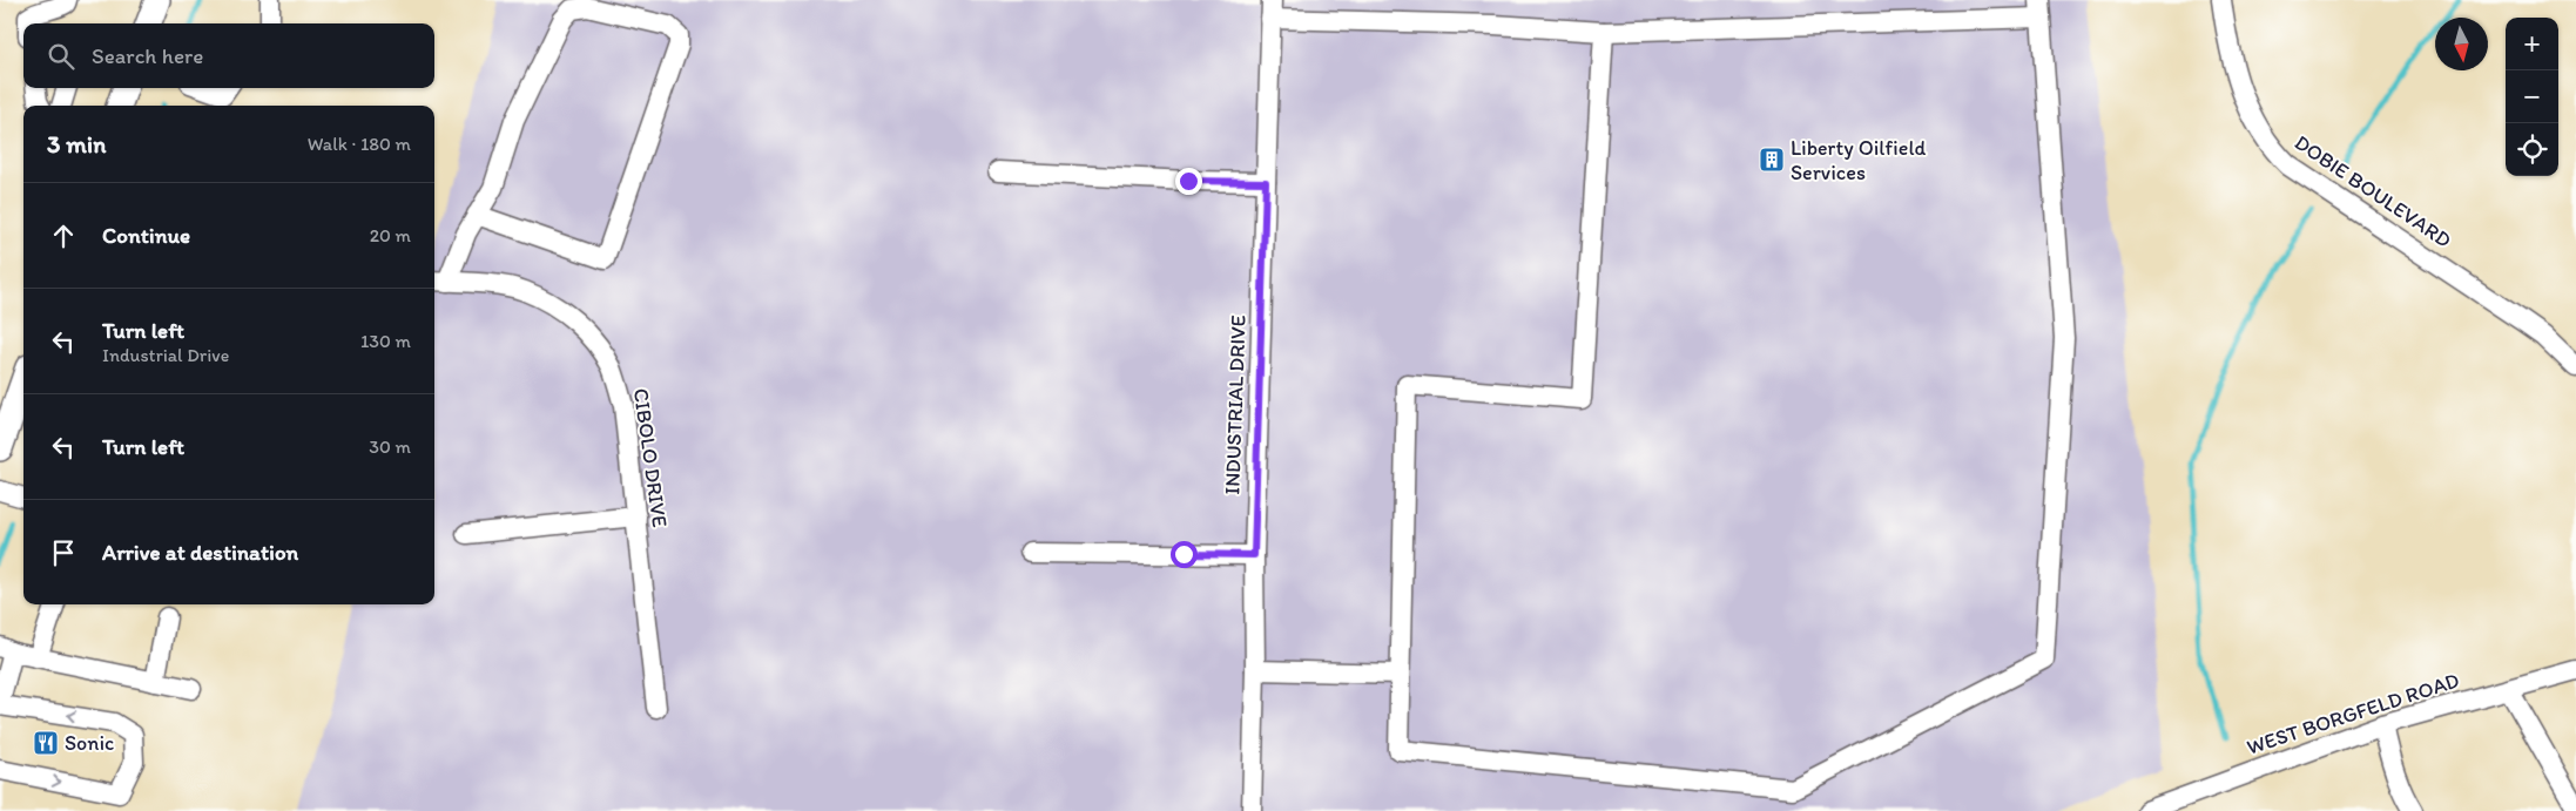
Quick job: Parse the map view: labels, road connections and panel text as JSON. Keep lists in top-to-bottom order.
{
  "streets": {
    "street": [
      "DOBIE BOULEVARD",
      "INDUSTRIAL DRIVE",
      "CIBOLO DRIVE",
      "WEST BORGFELD ROAD"
    ]
  },
  "places": {
    "building": ["Liberty Oilfield Services"],
    "restaurant": ["Sonic"]
  },
  "north": "bottom",
  "page": {
    "map_buttons": ["+", "−"],
    "search": "Search here",
    "heading": ["3 min", "Walk · 180 m"],
    "list": [
      ["Continue", "20 m"],
      ["Turn left", "Industrial Drive", "130 m"],
      ["Turn left", "30 m"],
      "Arrive at destination"
    ]
  }
}
